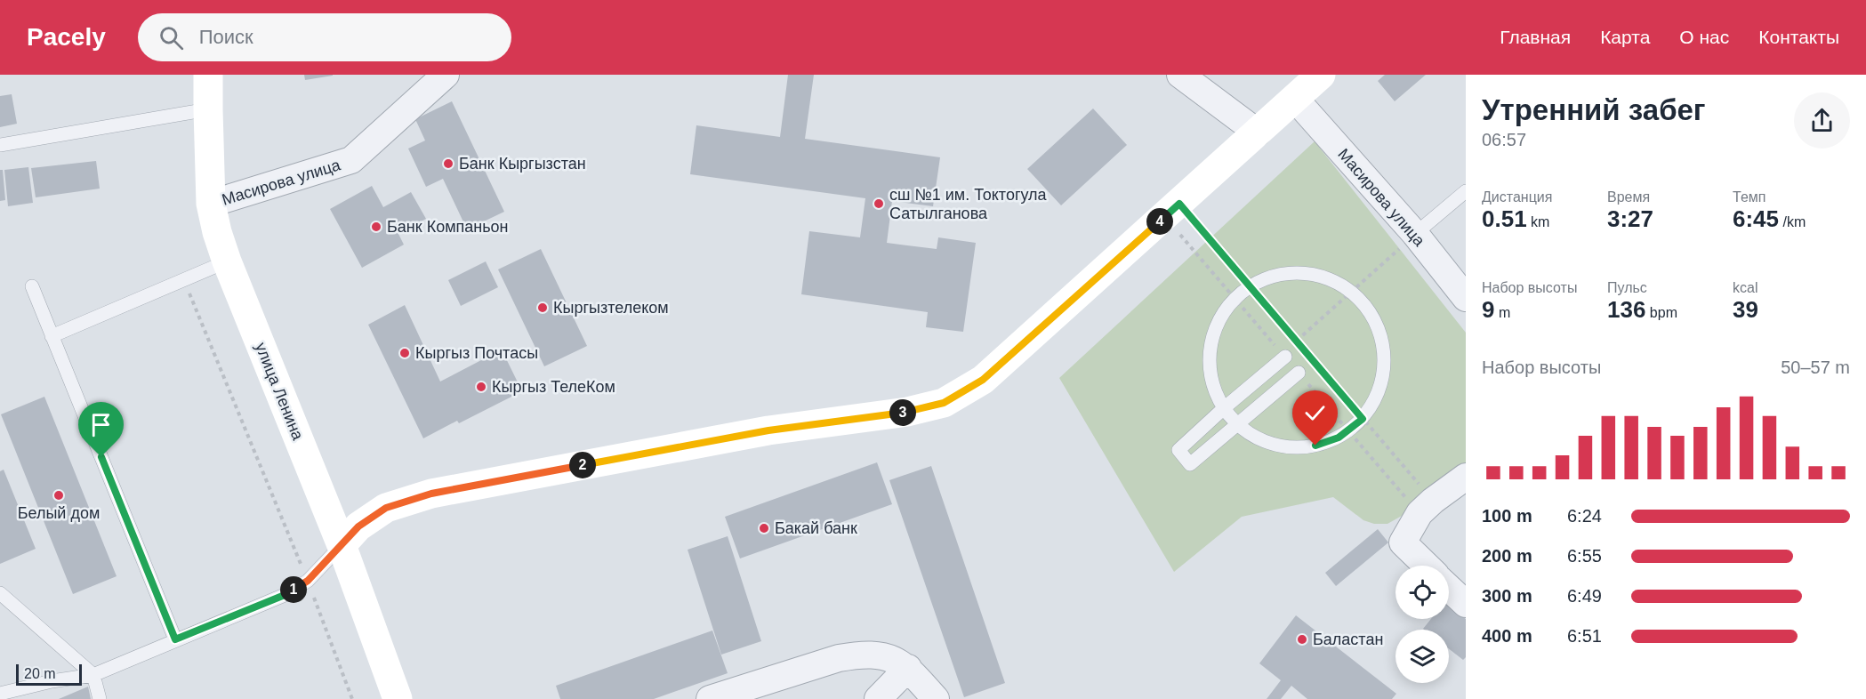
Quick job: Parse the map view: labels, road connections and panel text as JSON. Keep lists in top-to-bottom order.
{
  "streets": {
    "street": ["Масирова улица", "улица Ленина"]
  },
  "crossings": [
    ["Масирова улица", "улица Ленина"]
  ],
  "places": [
    "Банк Кыргызстан",
    "сш №1 им. Токтогула Сатылганова",
    "Банк Компаньон",
    "Кыргызтелеком",
    "Кыргыз Почтасы",
    "Кыргыз ТелеКом",
    "Белый дом",
    "Бакай банк",
    "Баластан"
  ],
  "scale_bar": "20 m",
  "page": {
    "header": "Pacely",
    "search": "Поиск",
    "nav": [
      "Главная",
      "Карта",
      "О нас",
      "Контакты"
    ],
    "heading": ["Утренний забег", "06:57"],
    "stats": [
      ["Дистанция", "0.51 km"],
      ["Время", "3:27"],
      ["Темп", "6:45 /km"],
      ["Набор высоты", "9 m"],
      ["Пульс", "136 bpm"],
      ["kcal", "39"]
    ],
    "pins": [
      "4",
      "3",
      "2",
      "1"
    ],
    "chart": ["Набор высоты", "50–57 m"],
    "list": [
      {
        "name": "100 m",
        "note": "6:24"
      },
      {
        "name": "200 m",
        "note": "6:55"
      },
      {
        "name": "300 m",
        "note": "6:49"
      },
      {
        "name": "400 m",
        "note": "6:51"
      }
    ],
    "scale": "20 m"
  }
}
